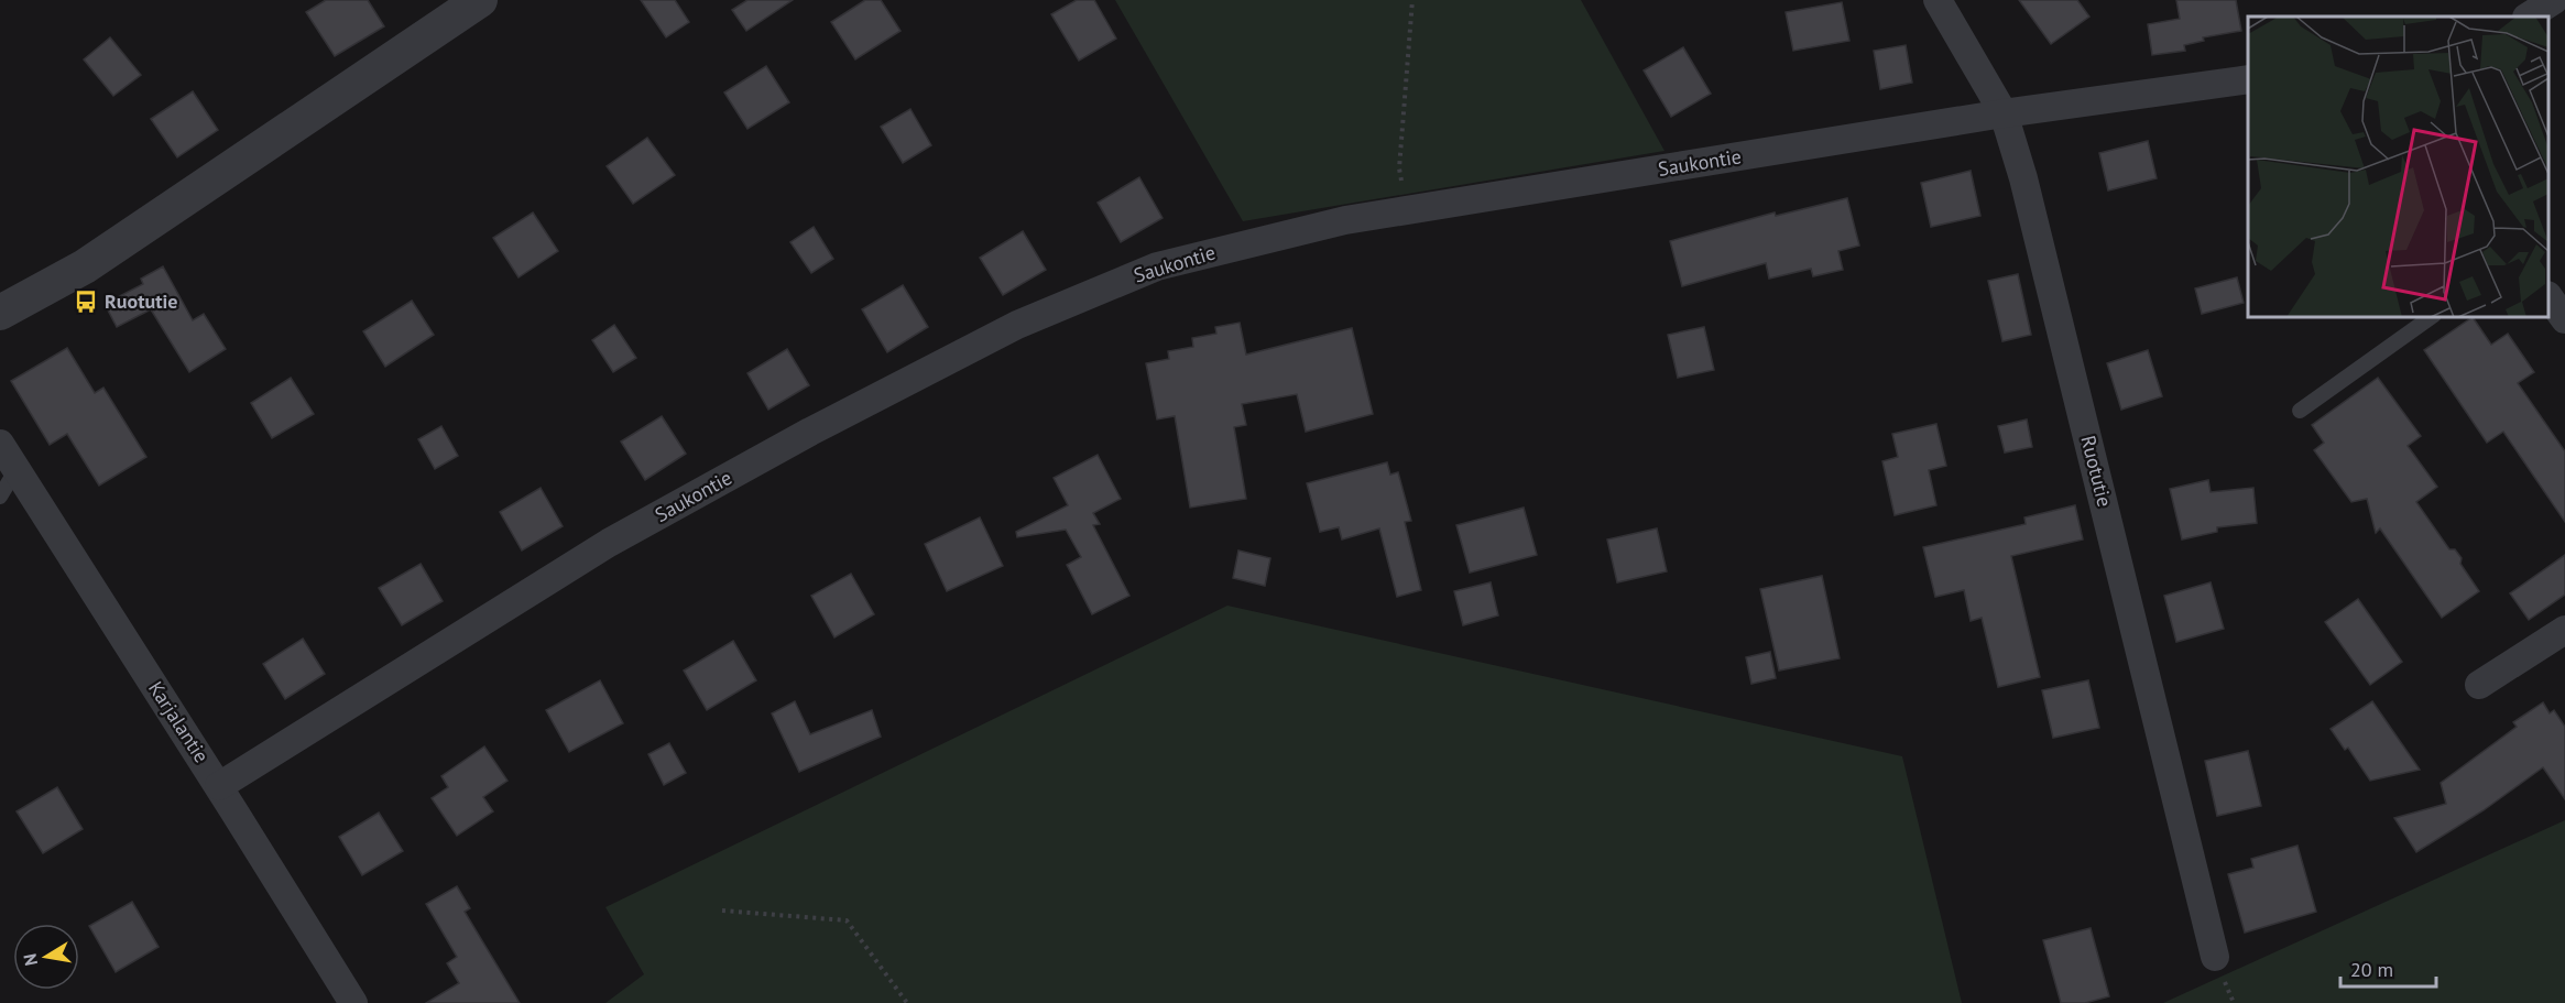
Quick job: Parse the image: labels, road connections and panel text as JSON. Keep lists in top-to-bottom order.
{
  "streets": {
    "street": ["Saukontie", "Ruotutie", "Karjalantie"]
  },
  "crossings": [
    ["Saukontie", "Ruotutie"],
    ["Saukontie", "Karjalantie"]
  ],
  "places": {
    "bus stop": ["Ruotutie"]
  },
  "scale_bar": "20 m",
  "north": "left"
}
